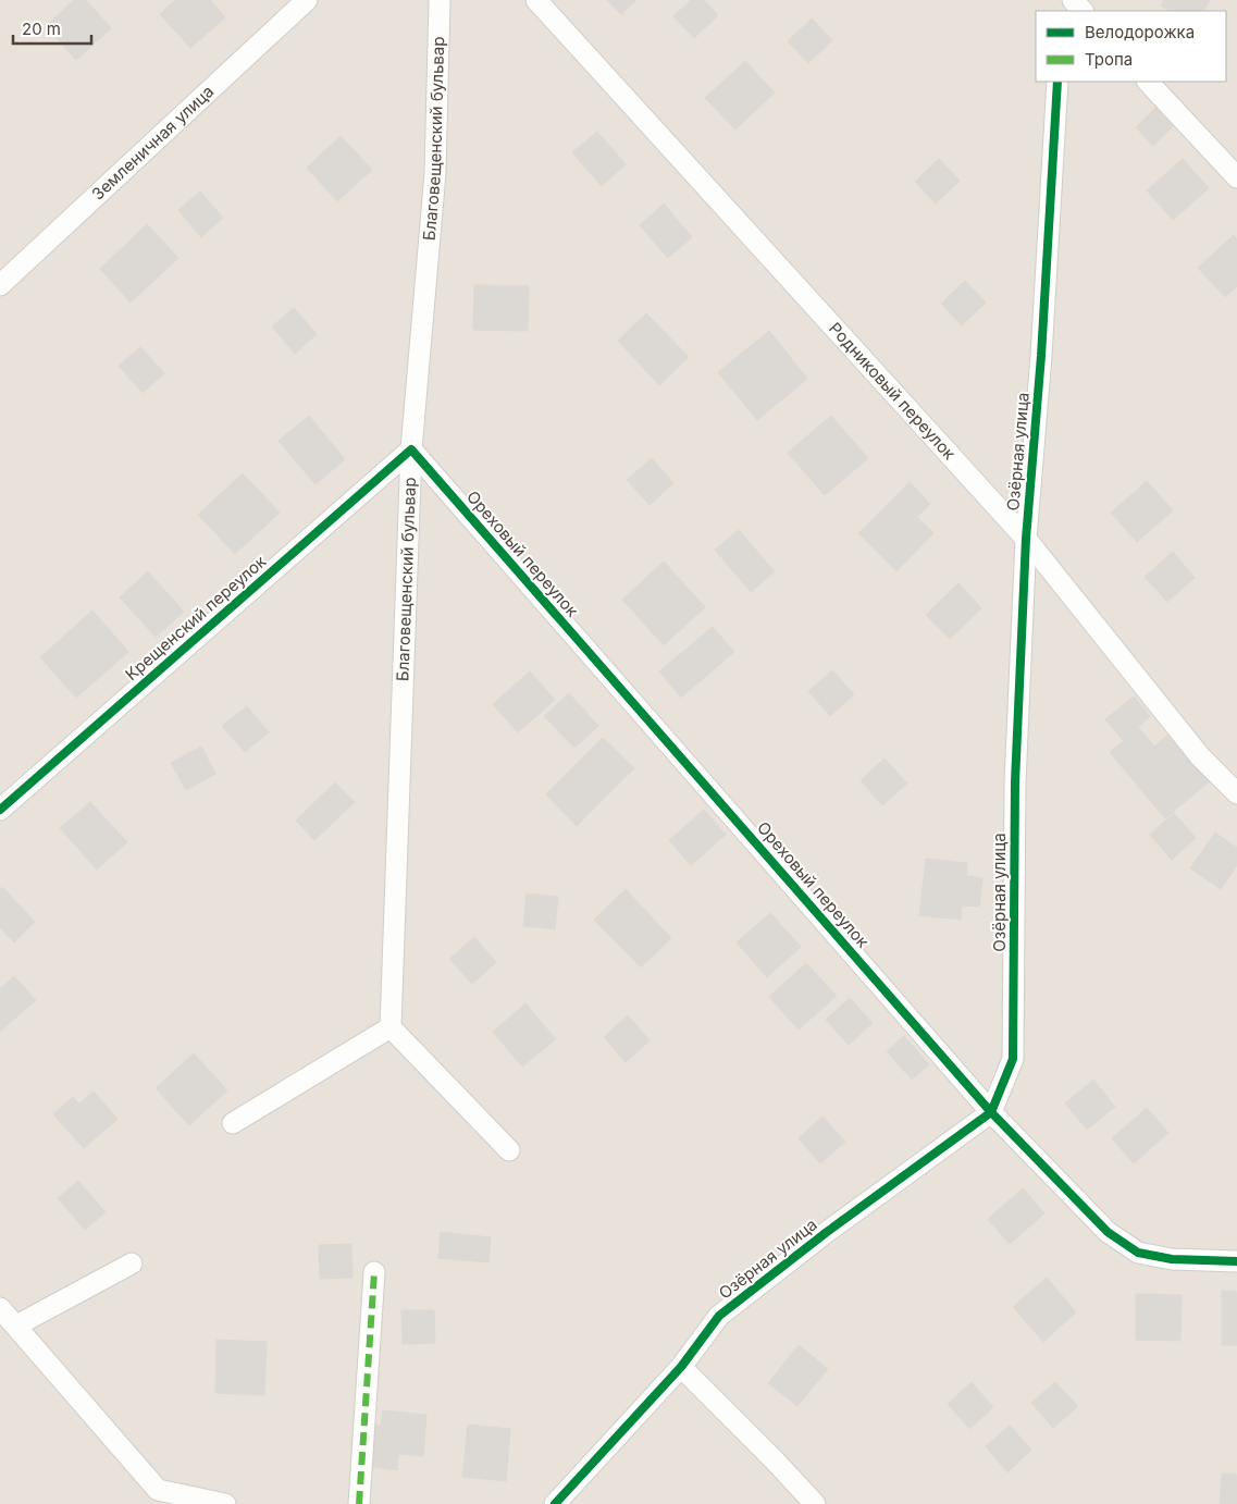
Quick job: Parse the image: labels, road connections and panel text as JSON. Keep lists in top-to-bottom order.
{
  "streets": {
    "street": [
      "Благовещенский бульвар",
      "Земленичная улица",
      "Родниковый переулок",
      "Озёрная улица",
      "Ореховый переулок",
      "Крещенский переулок"
    ]
  },
  "crossings": [
    ["Благовещенский бульвар", "Ореховый переулок"],
    ["Благовещенский бульвар", "Крещенский переулок"],
    ["Родниковый переулок", "Озёрная улица"],
    ["Озёрная улица", "Ореховый переулок"],
    ["Ореховый переулок", "Крещенский переулок"]
  ],
  "legend": ["Велодорожка", "Тропа"],
  "scale_bar": "20 m"
}
